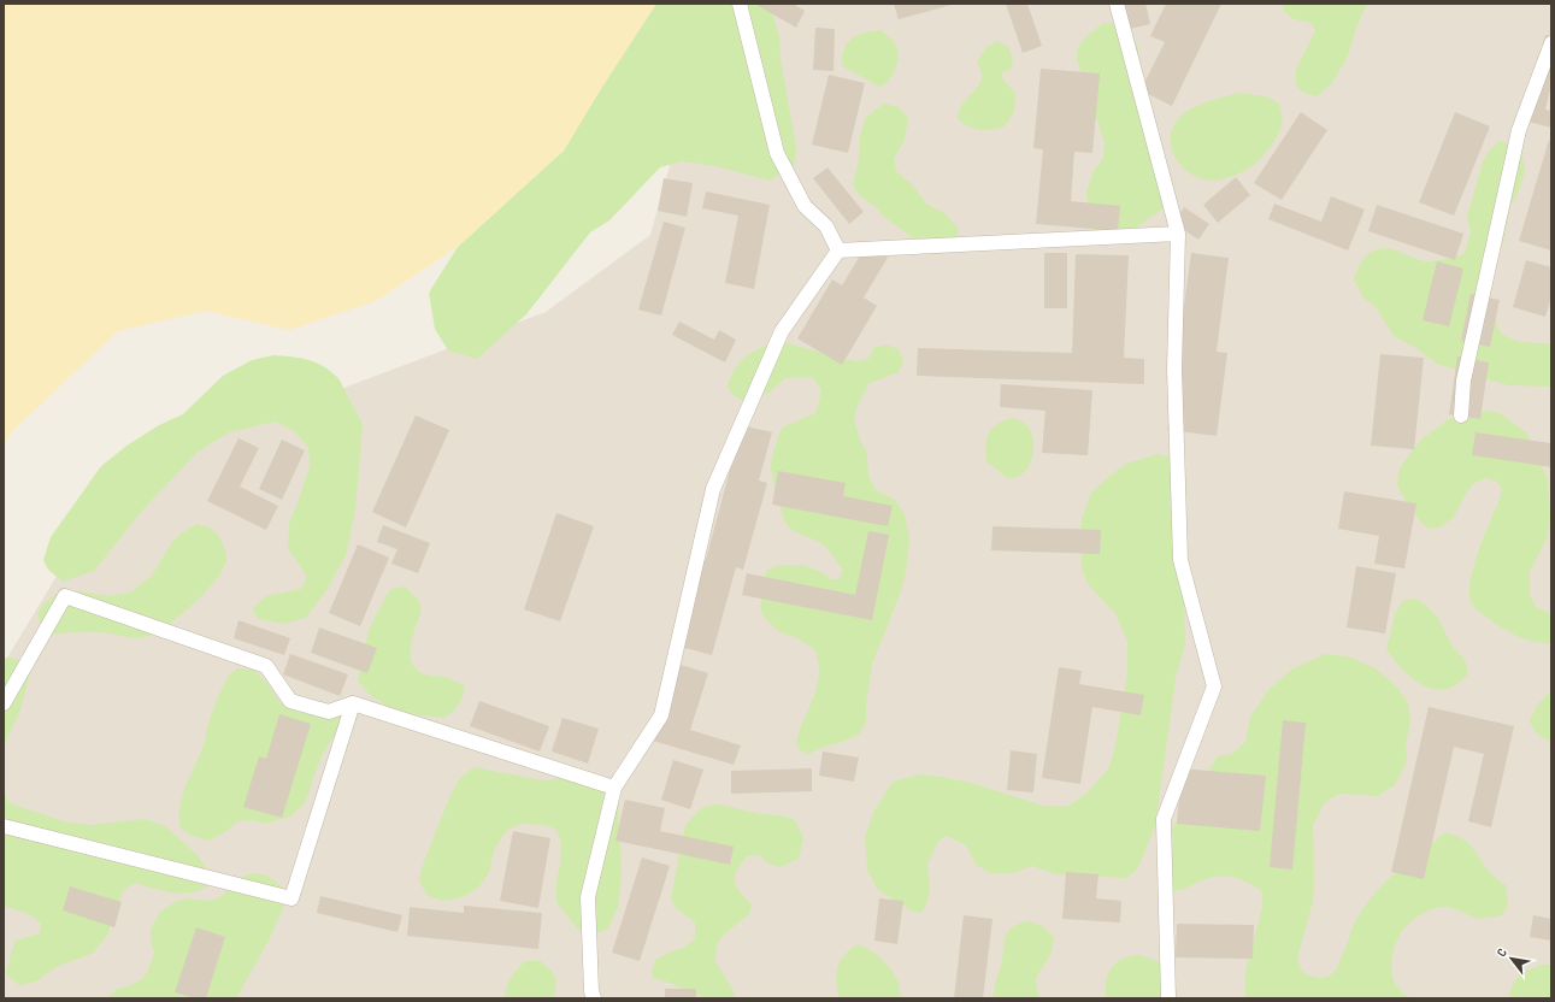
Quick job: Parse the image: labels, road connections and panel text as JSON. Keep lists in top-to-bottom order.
{
  "north": "top left"
}
